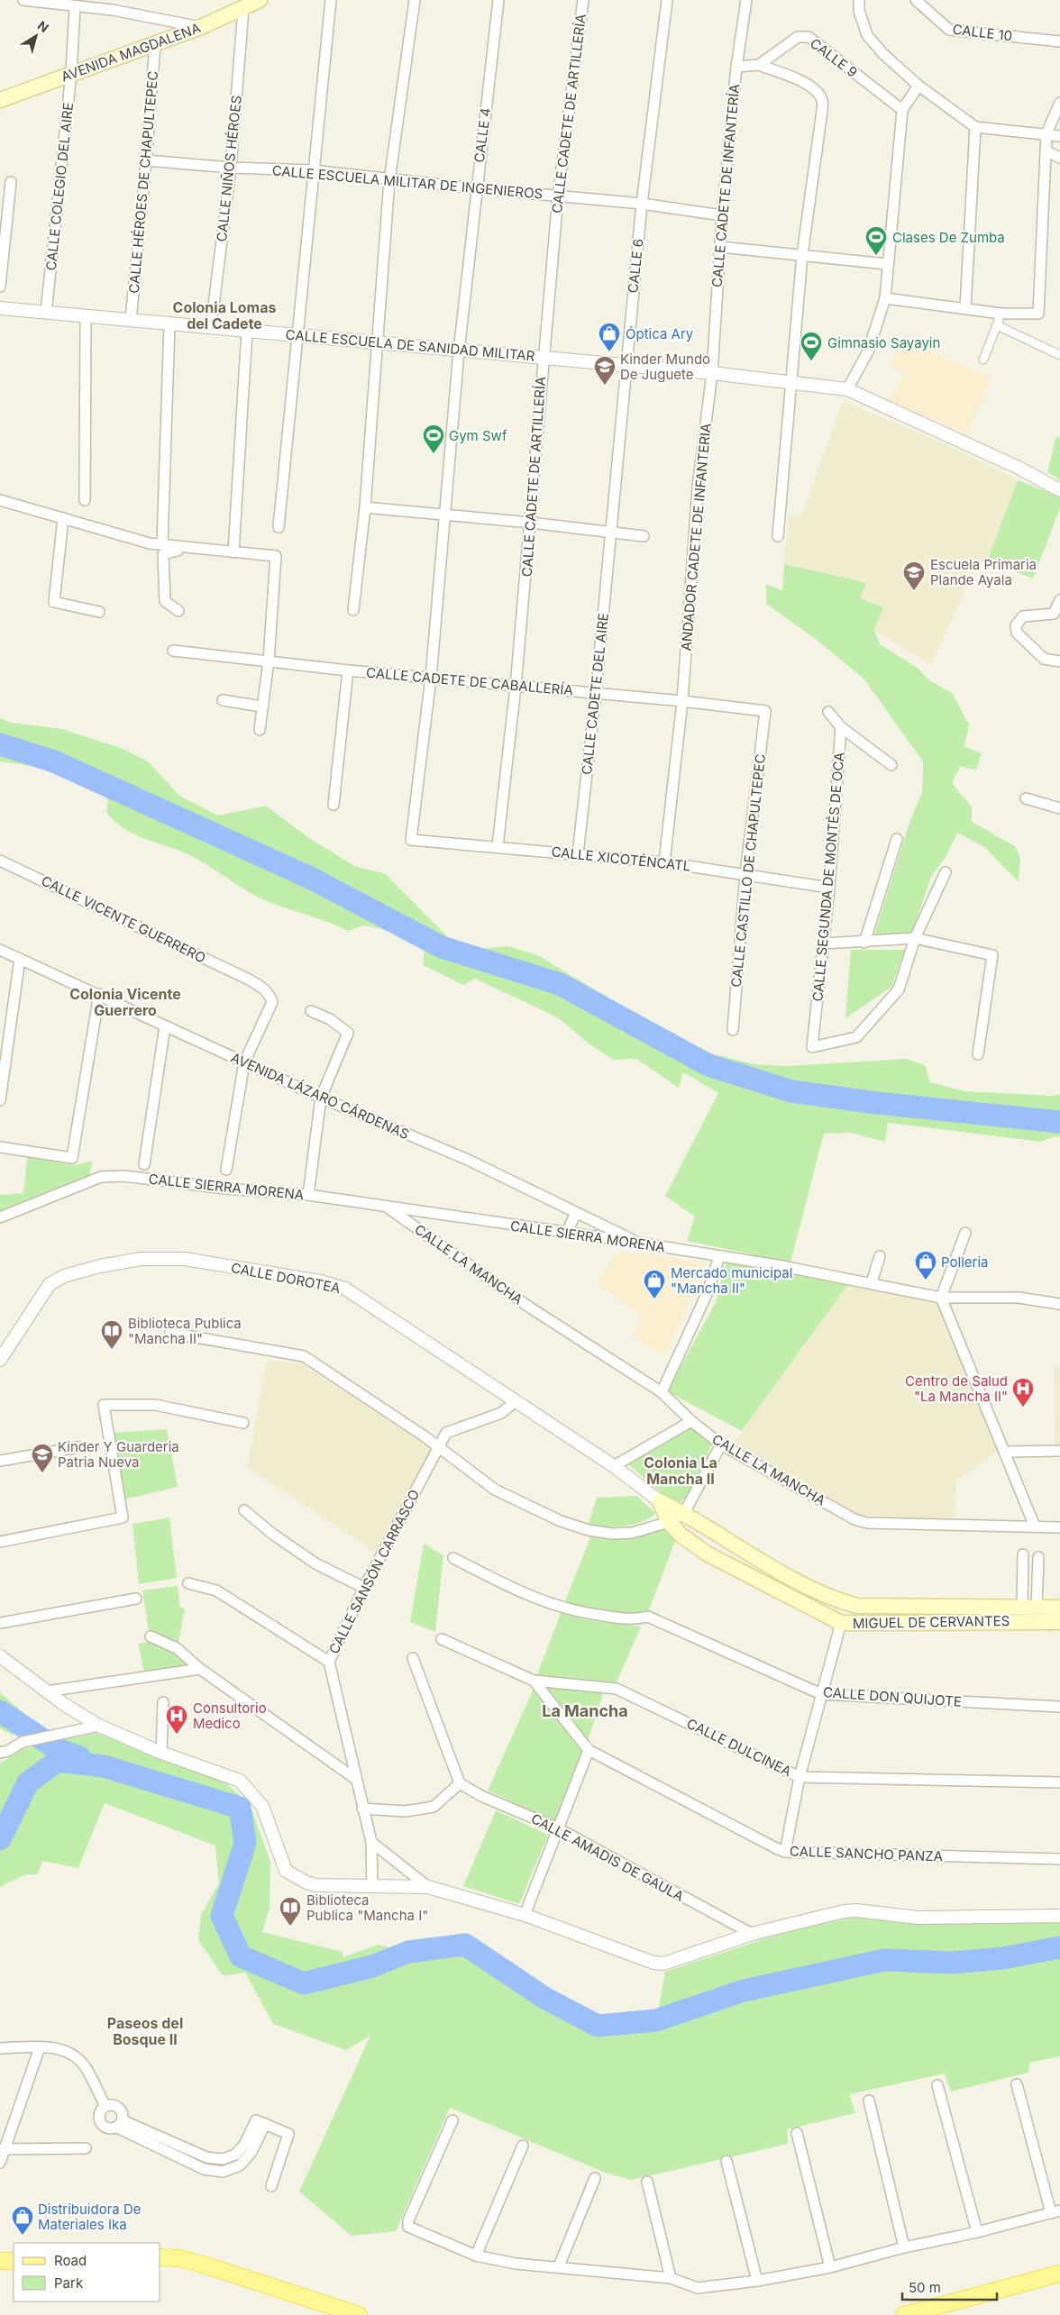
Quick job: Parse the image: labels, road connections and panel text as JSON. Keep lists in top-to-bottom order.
{
  "streets": {
    "main road": ["AVENIDA MAGDALENA", "CALLE DOROTEA", "MIGUEL DE CERVANTES"],
    "street": [
      "CALLE 10",
      "CALLE 9",
      "CALLE CADETE DE ARTILLERÍA",
      "CALLE 4",
      "CALLE NIÑOS HÉROES",
      "CALLE HÉROES DE CHAPULTEPEC",
      "CALLE ESCUELA MILITAR DE INGENIEROS",
      "CALLE CADETE DE INFANTERÍA",
      "CALLE COLEGIO DEL AIRE",
      "CALLE 6",
      "CALLE ESCUELA DE SANIDAD MILITAR",
      "ANDADOR CADETE DE INFANTERIA",
      "CALLE CADETE DE CABALLERÍA",
      "CALLE CADETE DEL AIRE",
      "CALLE XICOTÉNCATL",
      "CALLE CASTILLO DE CHAPULTEPEC",
      "CALLE SEGUNDA DE MONTÉS DE OCA",
      "CALLE VICENTE GUERRERO",
      "AVENIDA LÁZARO CÁRDENAS",
      "CALLE SIERRA MORENA",
      "CALLE LA MANCHA",
      "CALLE SANSÓN CARRASCO",
      "CALLE DON QUIJOTE",
      "CALLE DULCINEA",
      "CALLE SANCHO PANZA",
      "CALLE AMADIS DE GAULA"
    ]
  },
  "crossings": [
    ["AVENIDA MAGDALENA", "CALLE NIÑOS HÉROES"],
    ["AVENIDA MAGDALENA", "CALLE HÉROES DE CHAPULTEPEC"],
    ["AVENIDA MAGDALENA", "CALLE COLEGIO DEL AIRE"],
    ["CALLE CADETE DE ARTILLERÍA", "CALLE ESCUELA MILITAR DE INGENIEROS"],
    ["CALLE CADETE DE ARTILLERÍA", "CALLE ESCUELA DE SANIDAD MILITAR"],
    ["CALLE CADETE DE ARTILLERÍA", "CALLE CADETE DE CABALLERÍA"],
    ["CALLE CADETE DE ARTILLERÍA", "CALLE XICOTÉNCATL"],
    ["CALLE 4", "CALLE ESCUELA MILITAR DE INGENIEROS"],
    ["CALLE 4", "CALLE ESCUELA DE SANIDAD MILITAR"],
    ["CALLE 4", "CALLE CADETE DE CABALLERÍA"],
    ["CALLE 4", "CALLE XICOTÉNCATL"],
    ["CALLE NIÑOS HÉROES", "CALLE ESCUELA MILITAR DE INGENIEROS"],
    ["CALLE NIÑOS HÉROES", "CALLE ESCUELA DE SANIDAD MILITAR"],
    ["CALLE HÉROES DE CHAPULTEPEC", "CALLE ESCUELA MILITAR DE INGENIEROS"],
    ["CALLE HÉROES DE CHAPULTEPEC", "CALLE ESCUELA DE SANIDAD MILITAR"],
    ["CALLE ESCUELA MILITAR DE INGENIEROS", "CALLE CADETE DE INFANTERÍA"],
    ["CALLE ESCUELA MILITAR DE INGENIEROS", "CALLE 6"],
    ["CALLE CADETE DE INFANTERÍA", "CALLE ESCUELA DE SANIDAD MILITAR"],
    ["CALLE CADETE DE INFANTERÍA", "ANDADOR CADETE DE INFANTERIA"],
    ["CALLE COLEGIO DEL AIRE", "CALLE ESCUELA DE SANIDAD MILITAR"],
    ["CALLE 6", "CALLE ESCUELA DE SANIDAD MILITAR"],
    ["CALLE 6", "CALLE CADETE DEL AIRE"],
    ["CALLE ESCUELA DE SANIDAD MILITAR", "ANDADOR CADETE DE INFANTERIA"],
    ["ANDADOR CADETE DE INFANTERIA", "CALLE CADETE DE CABALLERÍA"],
    ["ANDADOR CADETE DE INFANTERIA", "CALLE XICOTÉNCATL"],
    ["CALLE CADETE DE CABALLERÍA", "CALLE CADETE DEL AIRE"],
    ["CALLE CADETE DE CABALLERÍA", "CALLE CASTILLO DE CHAPULTEPEC"],
    ["CALLE CADETE DEL AIRE", "CALLE XICOTÉNCATL"],
    ["CALLE XICOTÉNCATL", "CALLE CASTILLO DE CHAPULTEPEC"],
    ["CALLE XICOTÉNCATL", "CALLE SEGUNDA DE MONTÉS DE OCA"],
    ["CALLE VICENTE GUERRERO", "AVENIDA LÁZARO CÁRDENAS"],
    ["AVENIDA LÁZARO CÁRDENAS", "CALLE SIERRA MORENA"],
    ["CALLE SIERRA MORENA", "CALLE LA MANCHA"],
    ["CALLE DOROTEA", "CALLE SANSÓN CARRASCO"],
    ["CALLE DOROTEA", "MIGUEL DE CERVANTES"]
  ],
  "districts": [
    "Colonia Lomas del Cadete",
    "Colonia Vicente Guerrero",
    "Colonia La Mancha II",
    "La Mancha",
    "Paseos del Bosque II"
  ],
  "places": {
    "sports": ["Clases De Zumba", "Gimnasio Sayayin", "Gym Swf"],
    "shop": [
      "Óptica Ary",
      "Polleria",
      "Mercado municipal \"Mancha II\"",
      "Distribuidora De Materiales Ika"
    ],
    "school or university": ["Kinder Mundo De Juguete", "Escuela Primaria Plande Ayala", "Kinder Y Guarderia Patria Nueva"],
    "library": ["Biblioteca Publica \"Mancha II\"", "Biblioteca Publica \"Mancha I\""],
    "hospital": ["Centro de Salud \"La Mancha II\"", "Consultorio Medico"]
  },
  "legend": ["Road", "Park"],
  "scale_bar": "50 m",
  "north": "top right"
}
